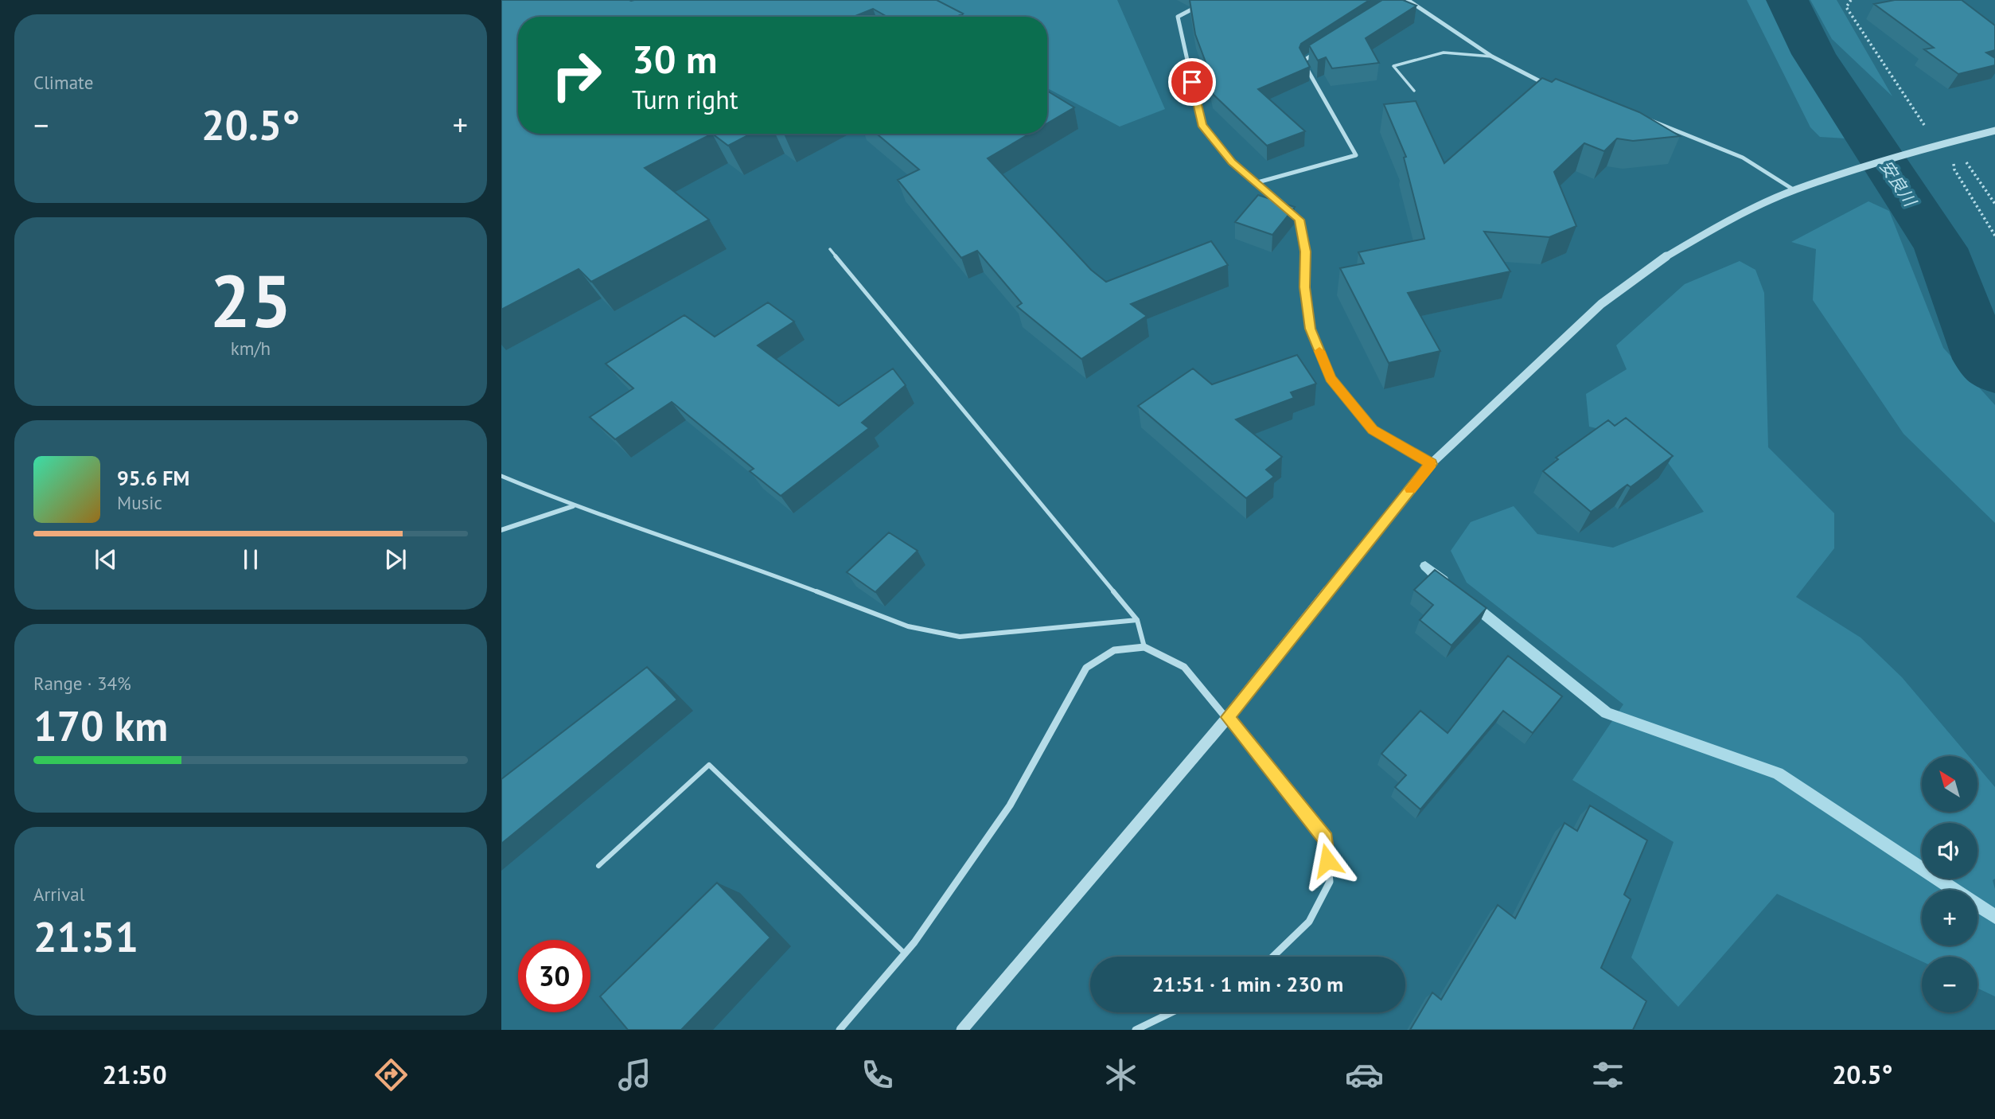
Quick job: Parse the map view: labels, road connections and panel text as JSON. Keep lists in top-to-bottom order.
{
  "water": ["安良川"],
  "north": "top left",
  "page": {
    "tile": [
      "Climate",
      ["25", "km/h"],
      ["Range · 34%", "170 km"],
      ["Arrival", "21:51"]
    ],
    "turn": ["30 m", "Turn right"],
    "heat": ["−", "20.5°", "+"],
    "song": ["95.6 FM", "Music"],
    "map_buttons": ["+", "−"],
    "limit": "30",
    "trip": "21:51 · 1 min · 230 m",
    "tabs": ["21:50", "20.5°"]
  }
}
